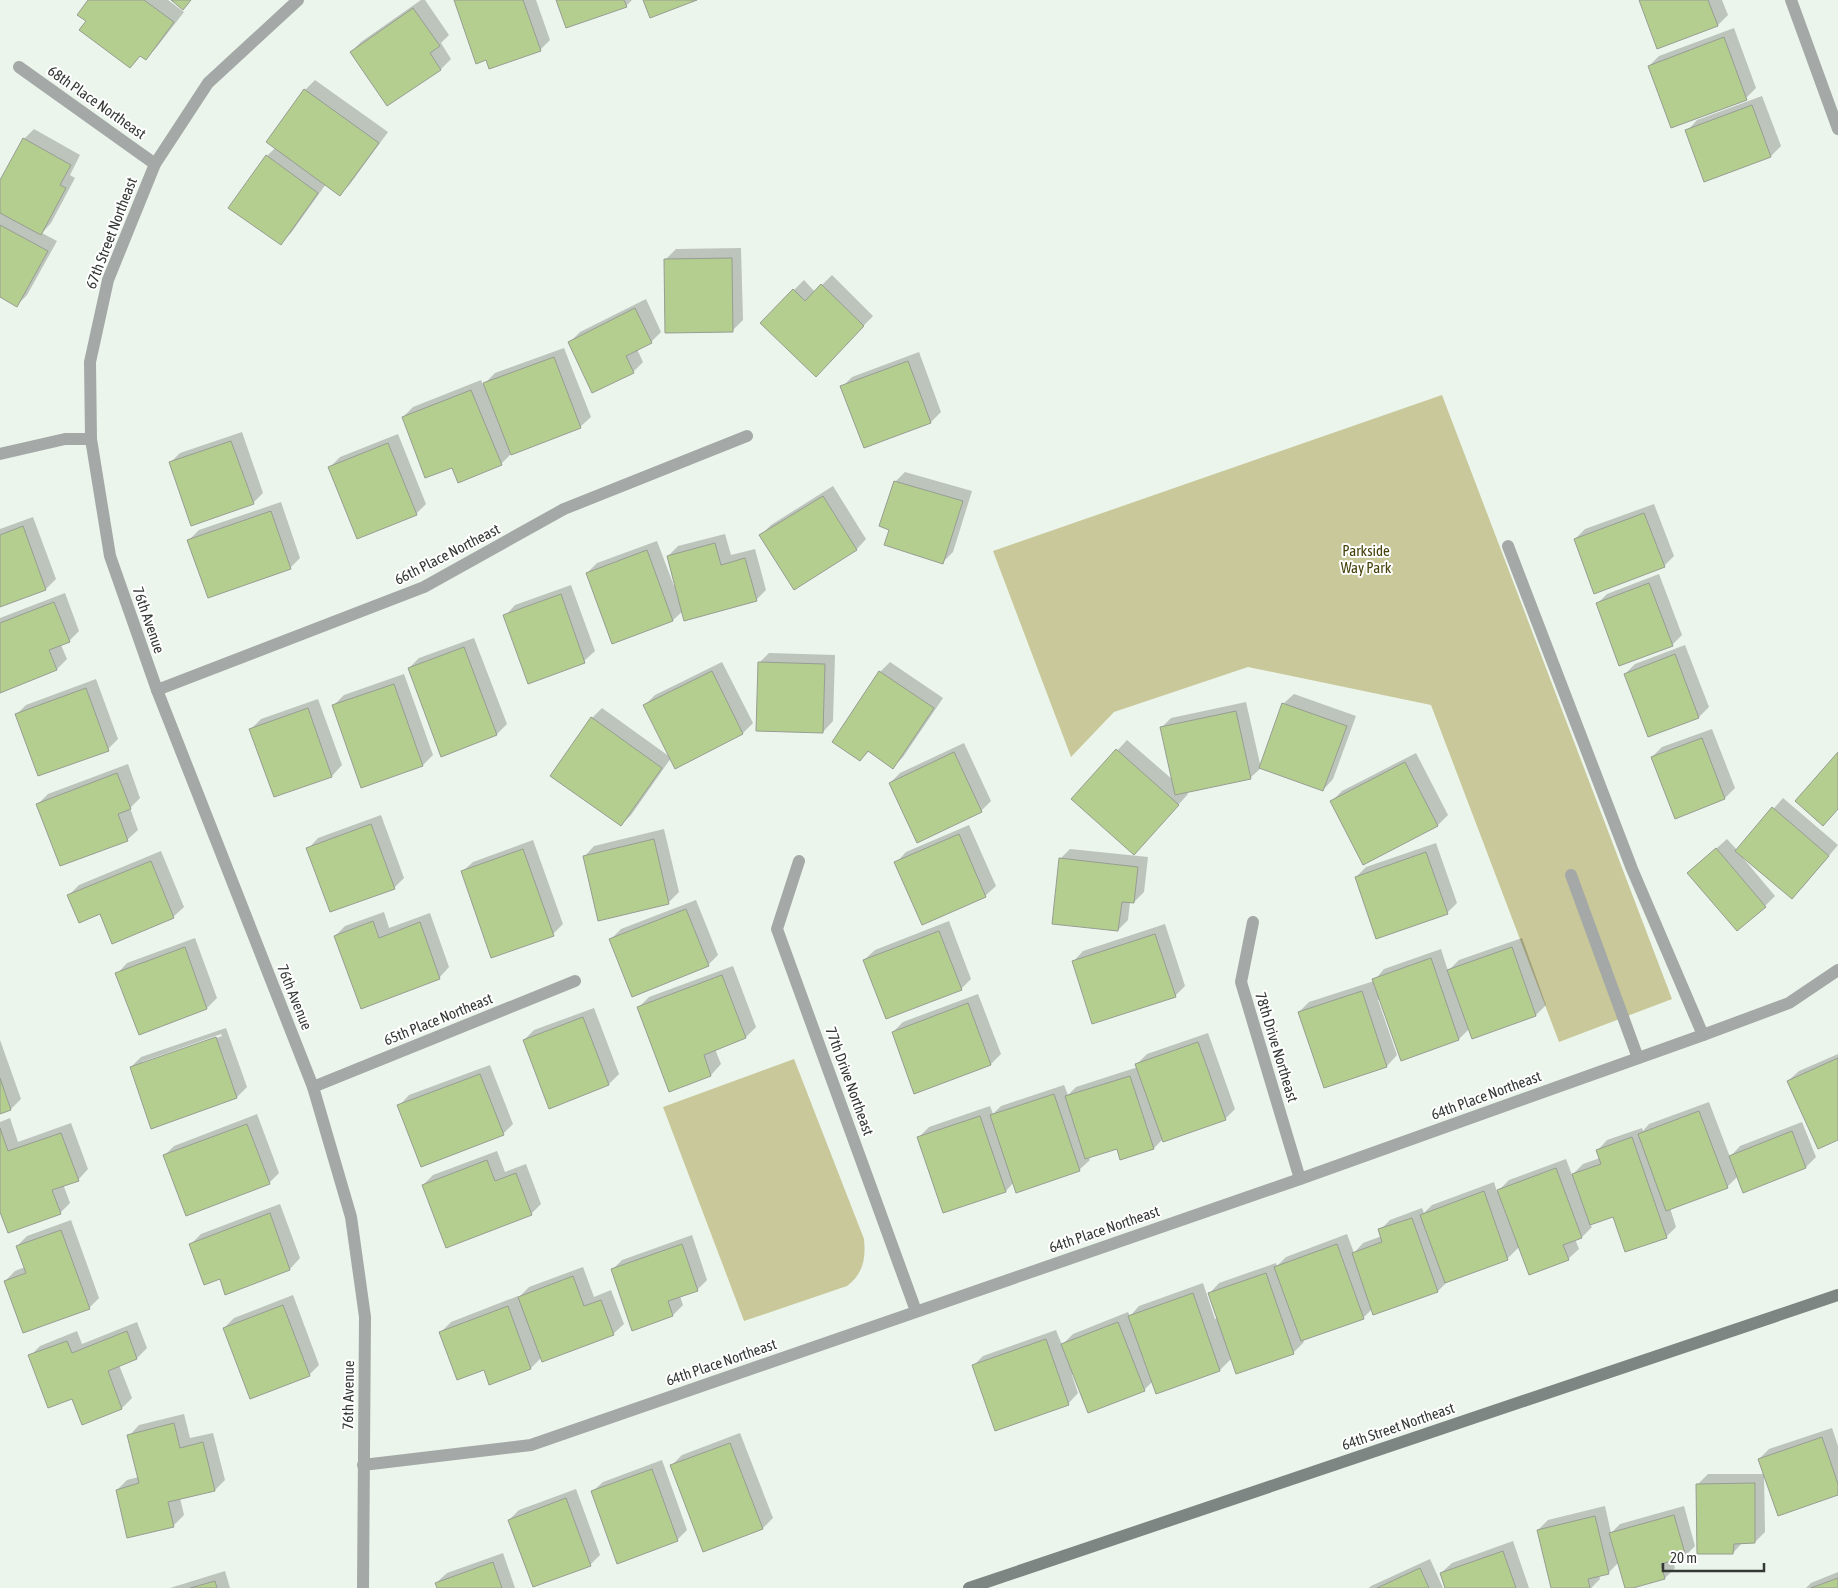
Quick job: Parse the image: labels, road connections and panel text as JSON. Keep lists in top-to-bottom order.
{
  "streets": {
    "main road": ["64th Street Northeast"],
    "street": [
      "68th Place Northeast",
      "67th Street Northeast",
      "66th Place Northeast",
      "76th Avenue",
      "65th Place Northeast",
      "78th Drive Northeast",
      "77th Drive Northeast",
      "64th Place Northeast"
    ]
  },
  "crossings": [
    ["68th Place Northeast", "67th Street Northeast"],
    ["67th Street Northeast", "76th Avenue"],
    ["66th Place Northeast", "76th Avenue"],
    ["76th Avenue", "65th Place Northeast"],
    ["76th Avenue", "64th Place Northeast"],
    ["78th Drive Northeast", "64th Place Northeast"],
    ["77th Drive Northeast", "64th Place Northeast"]
  ],
  "parks": ["Parkside Way Park"],
  "scale_bar": "20 m"
}
